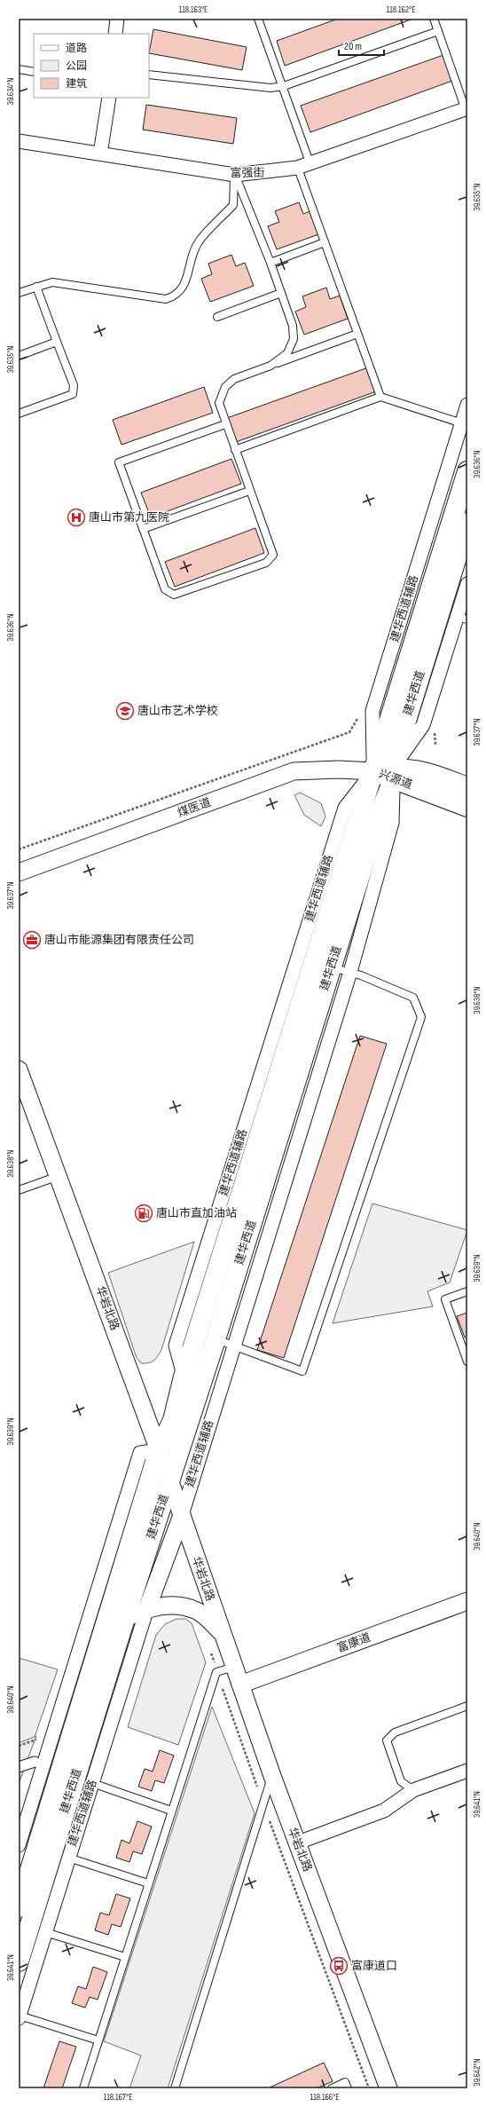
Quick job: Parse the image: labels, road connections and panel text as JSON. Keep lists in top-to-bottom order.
{
  "streets": {
    "main road": ["建华西道", "兴源道"],
    "street": [
      "富强街",
      "建华西道辅路",
      "煤医道",
      "华岩北路",
      "富康道"
    ]
  },
  "crossings": [
    ["建华西道辅路", "建华西道"],
    ["建华西道辅路", "兴源道"],
    ["建华西道辅路", "煤医道"],
    ["建华西道辅路", "华岩北路"],
    ["建华西道", "兴源道"],
    ["建华西道", "煤医道"],
    ["建华西道", "华岩北路"],
    ["兴源道", "煤医道"],
    ["华岩北路", "富康道"]
  ],
  "places": {
    "hospital": ["唐山市第九医院"],
    "school or university": ["唐山市艺术学校"],
    "office": ["唐山市能源集团有限责任公司"],
    "fuel station": ["唐山市直加油站"],
    "bus stop": ["富康道口"]
  },
  "legend": ["道路", "公园", "建筑"],
  "scale_bar": "20 m",
  "coordinates": [
    "118.163°E",
    "118.162°E",
    "39.634°N",
    "39.635°N",
    "39.636°N",
    "39.637°N",
    "39.638°N",
    "39.639°N",
    "39.640°N",
    "39.641°N",
    "39.642°N",
    "118.167°E",
    "118.166°E"
  ]
}
